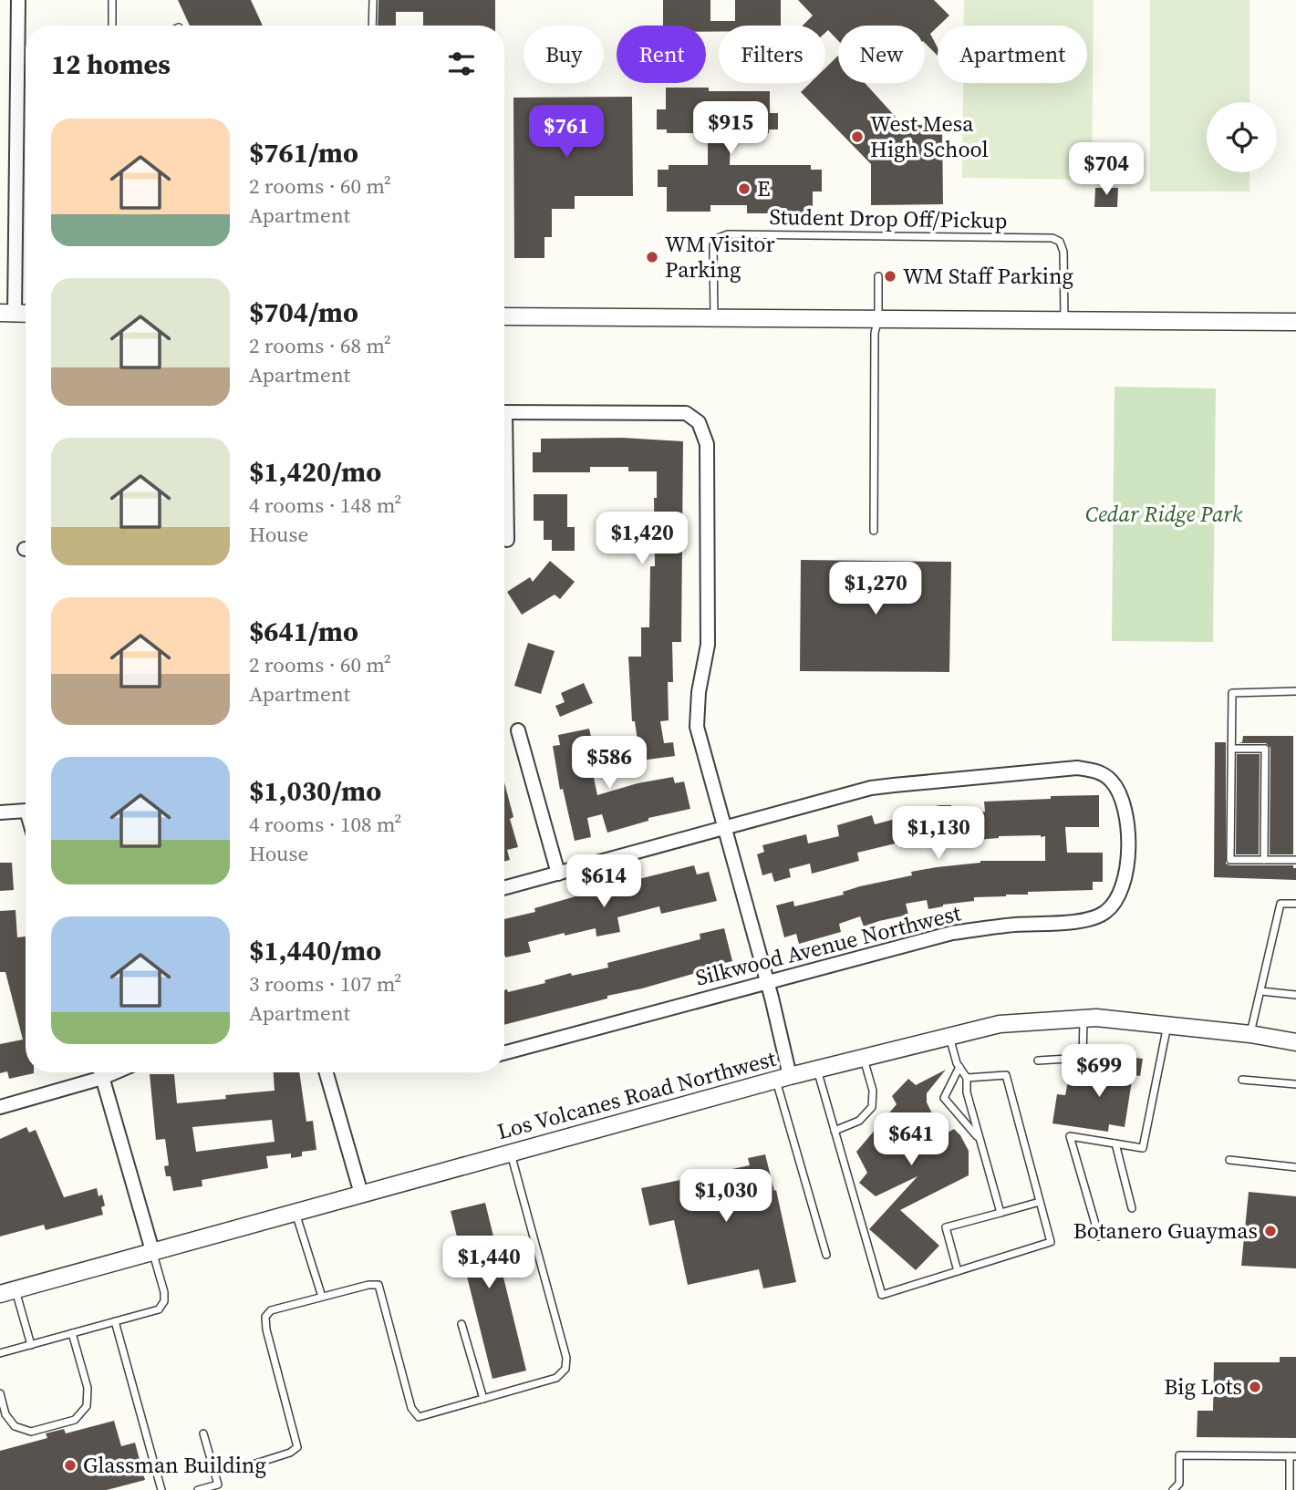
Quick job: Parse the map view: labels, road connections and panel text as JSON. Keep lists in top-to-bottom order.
{
  "streets": {
    "street": ["Silkwood Avenue Northwest", "Los Volcanes Road Northwest"],
    "lane": ["Student Drop Off/Pickup"]
  },
  "parks": ["Cedar Ridge Park"],
  "places": [
    "West Mesa High School",
    "E",
    "WM Visitor Parking",
    "WM Staff Parking",
    "Botanero Guaymas",
    "Big Lots",
    "Glassman Building"
  ],
  "page": {
    "chip": [
      "Buy",
      "Rent",
      "Filters",
      "New",
      "Apartment"
    ],
    "heading": "12 homes",
    "price": [
      "$915",
      "$761",
      "$704",
      "$1,420",
      "$1,270",
      "$586",
      "$1,130",
      "$614",
      "$699",
      "$641",
      "$1,030",
      "$1,440"
    ],
    "list": [
      {
        "name": "$761/mo",
        "note": "2 rooms · 60 m² · Apartment"
      },
      {
        "name": "$704/mo",
        "note": "2 rooms · 68 m² · Apartment"
      },
      {
        "name": "$1,420/mo",
        "note": "4 rooms · 148 m² · House"
      },
      {
        "name": "$641/mo",
        "note": "2 rooms · 60 m² · Apartment"
      },
      {
        "name": "$1,030/mo",
        "note": "4 rooms · 108 m² · House"
      },
      {
        "name": "$1,440/mo",
        "note": "3 rooms · 107 m² · Apartment"
      }
    ]
  }
}
